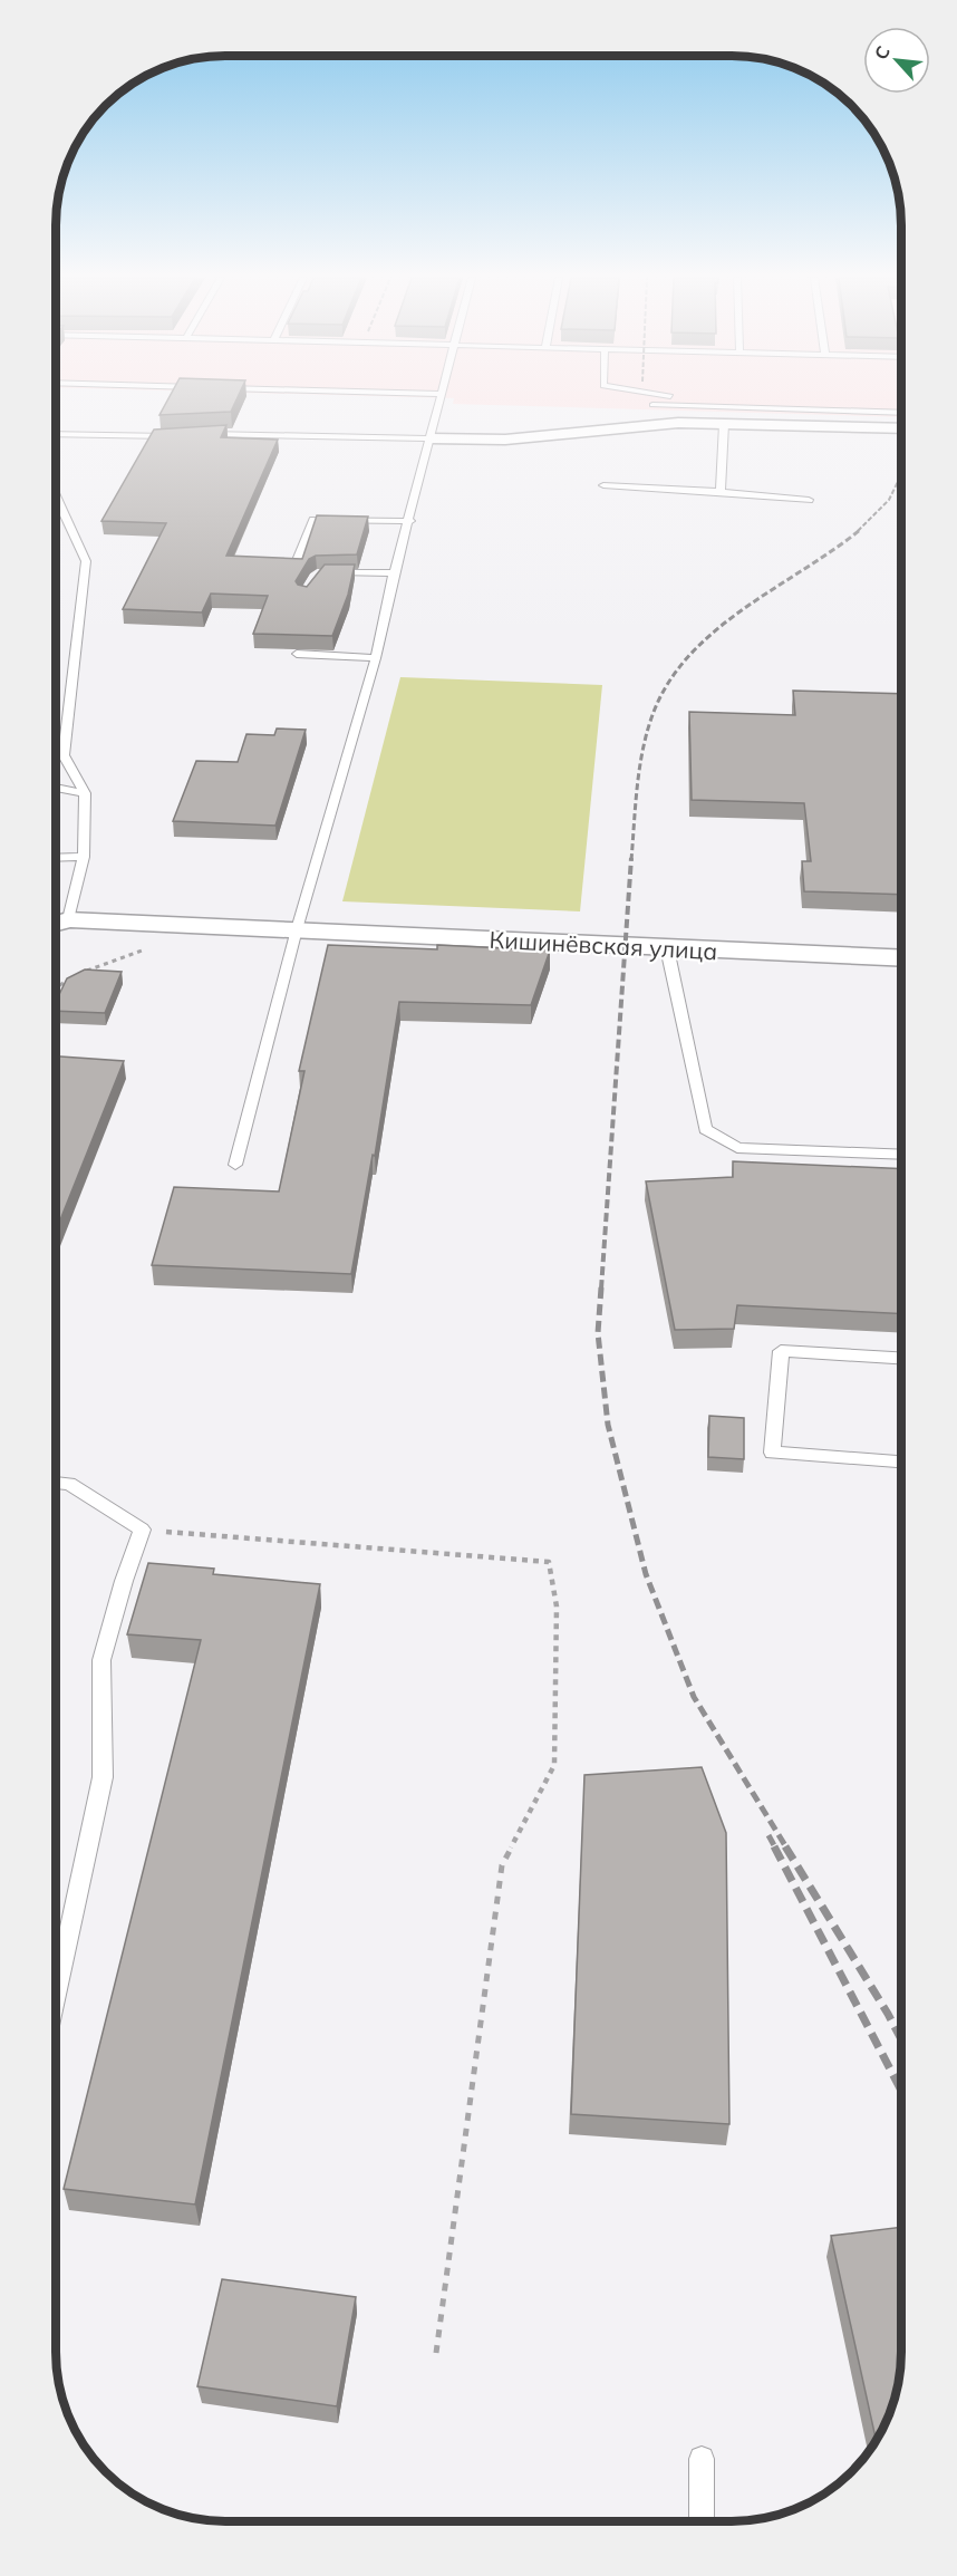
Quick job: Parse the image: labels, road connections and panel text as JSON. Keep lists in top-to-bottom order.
{
  "streets": {
    "street": ["Кишинёвская улица"]
  },
  "north": "top left"
}
